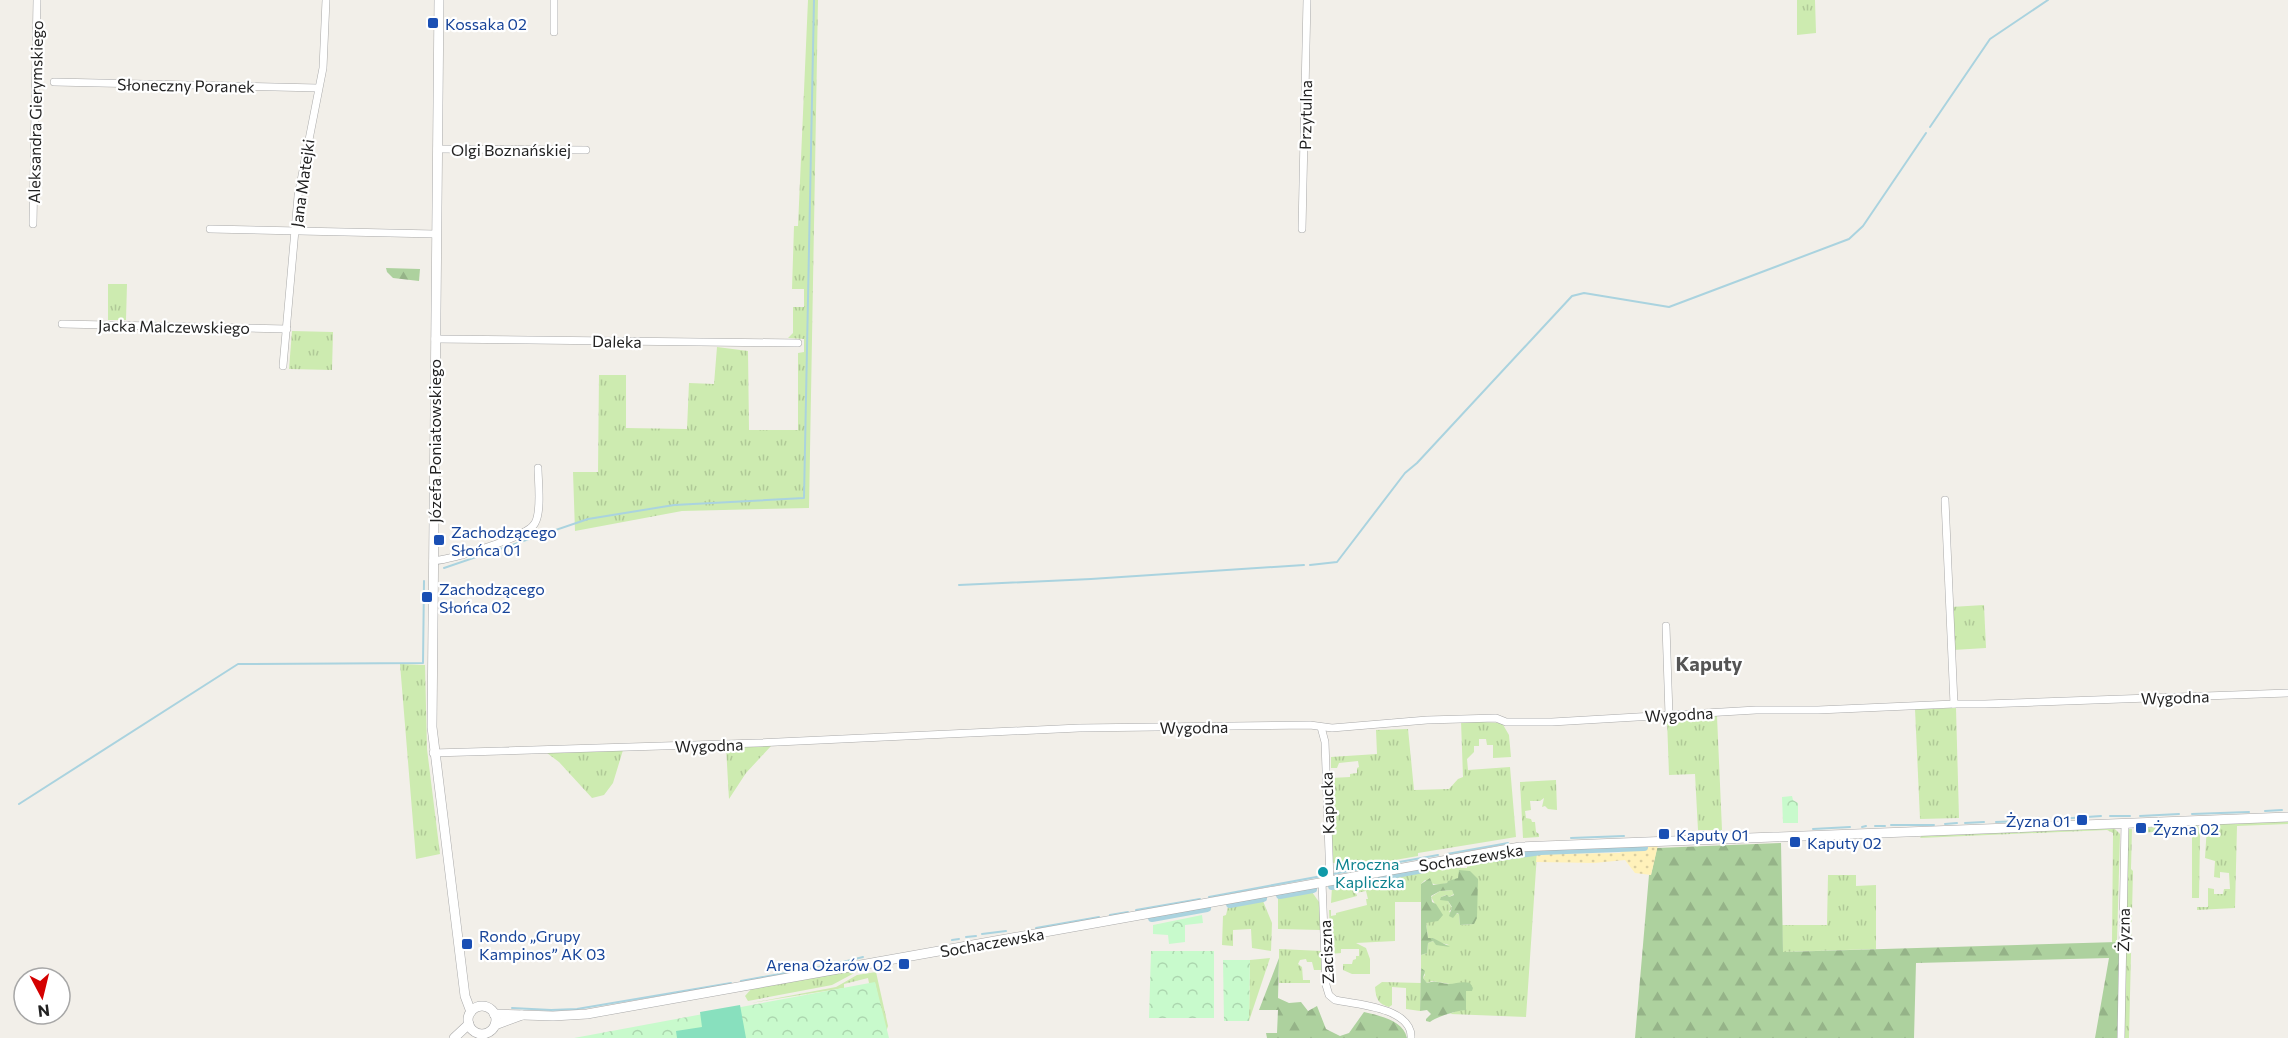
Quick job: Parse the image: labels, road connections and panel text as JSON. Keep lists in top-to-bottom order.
{
  "streets": {
    "street": [
      "Słoneczny Poranek",
      "Aleksandra Gierymskiego",
      "Przytulna",
      "Olgi Boznańskiej",
      "Jana Matejki",
      "Jacka Malczewskiego",
      "Daleka",
      "Józefa Poniatowskiego",
      "Wygodna",
      "Kapucka",
      "Sochaczewska",
      "Żyzna",
      "Zaciszna"
    ]
  },
  "crossings": [
    ["Słoneczny Poranek", "Jana Matejki"],
    ["Olgi Boznańskiej", "Józefa Poniatowskiego"],
    ["Jana Matejki", "Jacka Malczewskiego"],
    ["Daleka", "Józefa Poniatowskiego"],
    ["Józefa Poniatowskiego", "Wygodna"],
    ["Józefa Poniatowskiego", "Sochaczewska"],
    ["Wygodna", "Kapucka"],
    ["Kapucka", "Sochaczewska"],
    ["Kapucka", "Zaciszna"],
    ["Sochaczewska", "Żyzna"],
    ["Sochaczewska", "Zaciszna"]
  ],
  "districts": ["Kaputy"],
  "places": {
    "transit": [
      "Kossaka 02",
      "Zachodzącego Słońca 01",
      "Zachodzącego Słońca 02",
      "Żyzna 01",
      "Żyzna 02",
      "Kaputy 01",
      "Kaputy 02",
      "Rondo „Grupy Kampinos” AK 03",
      "Arena Ożarów 02"
    ],
    "other": ["Mroczna Kapliczka"]
  },
  "north": "bottom"
}
